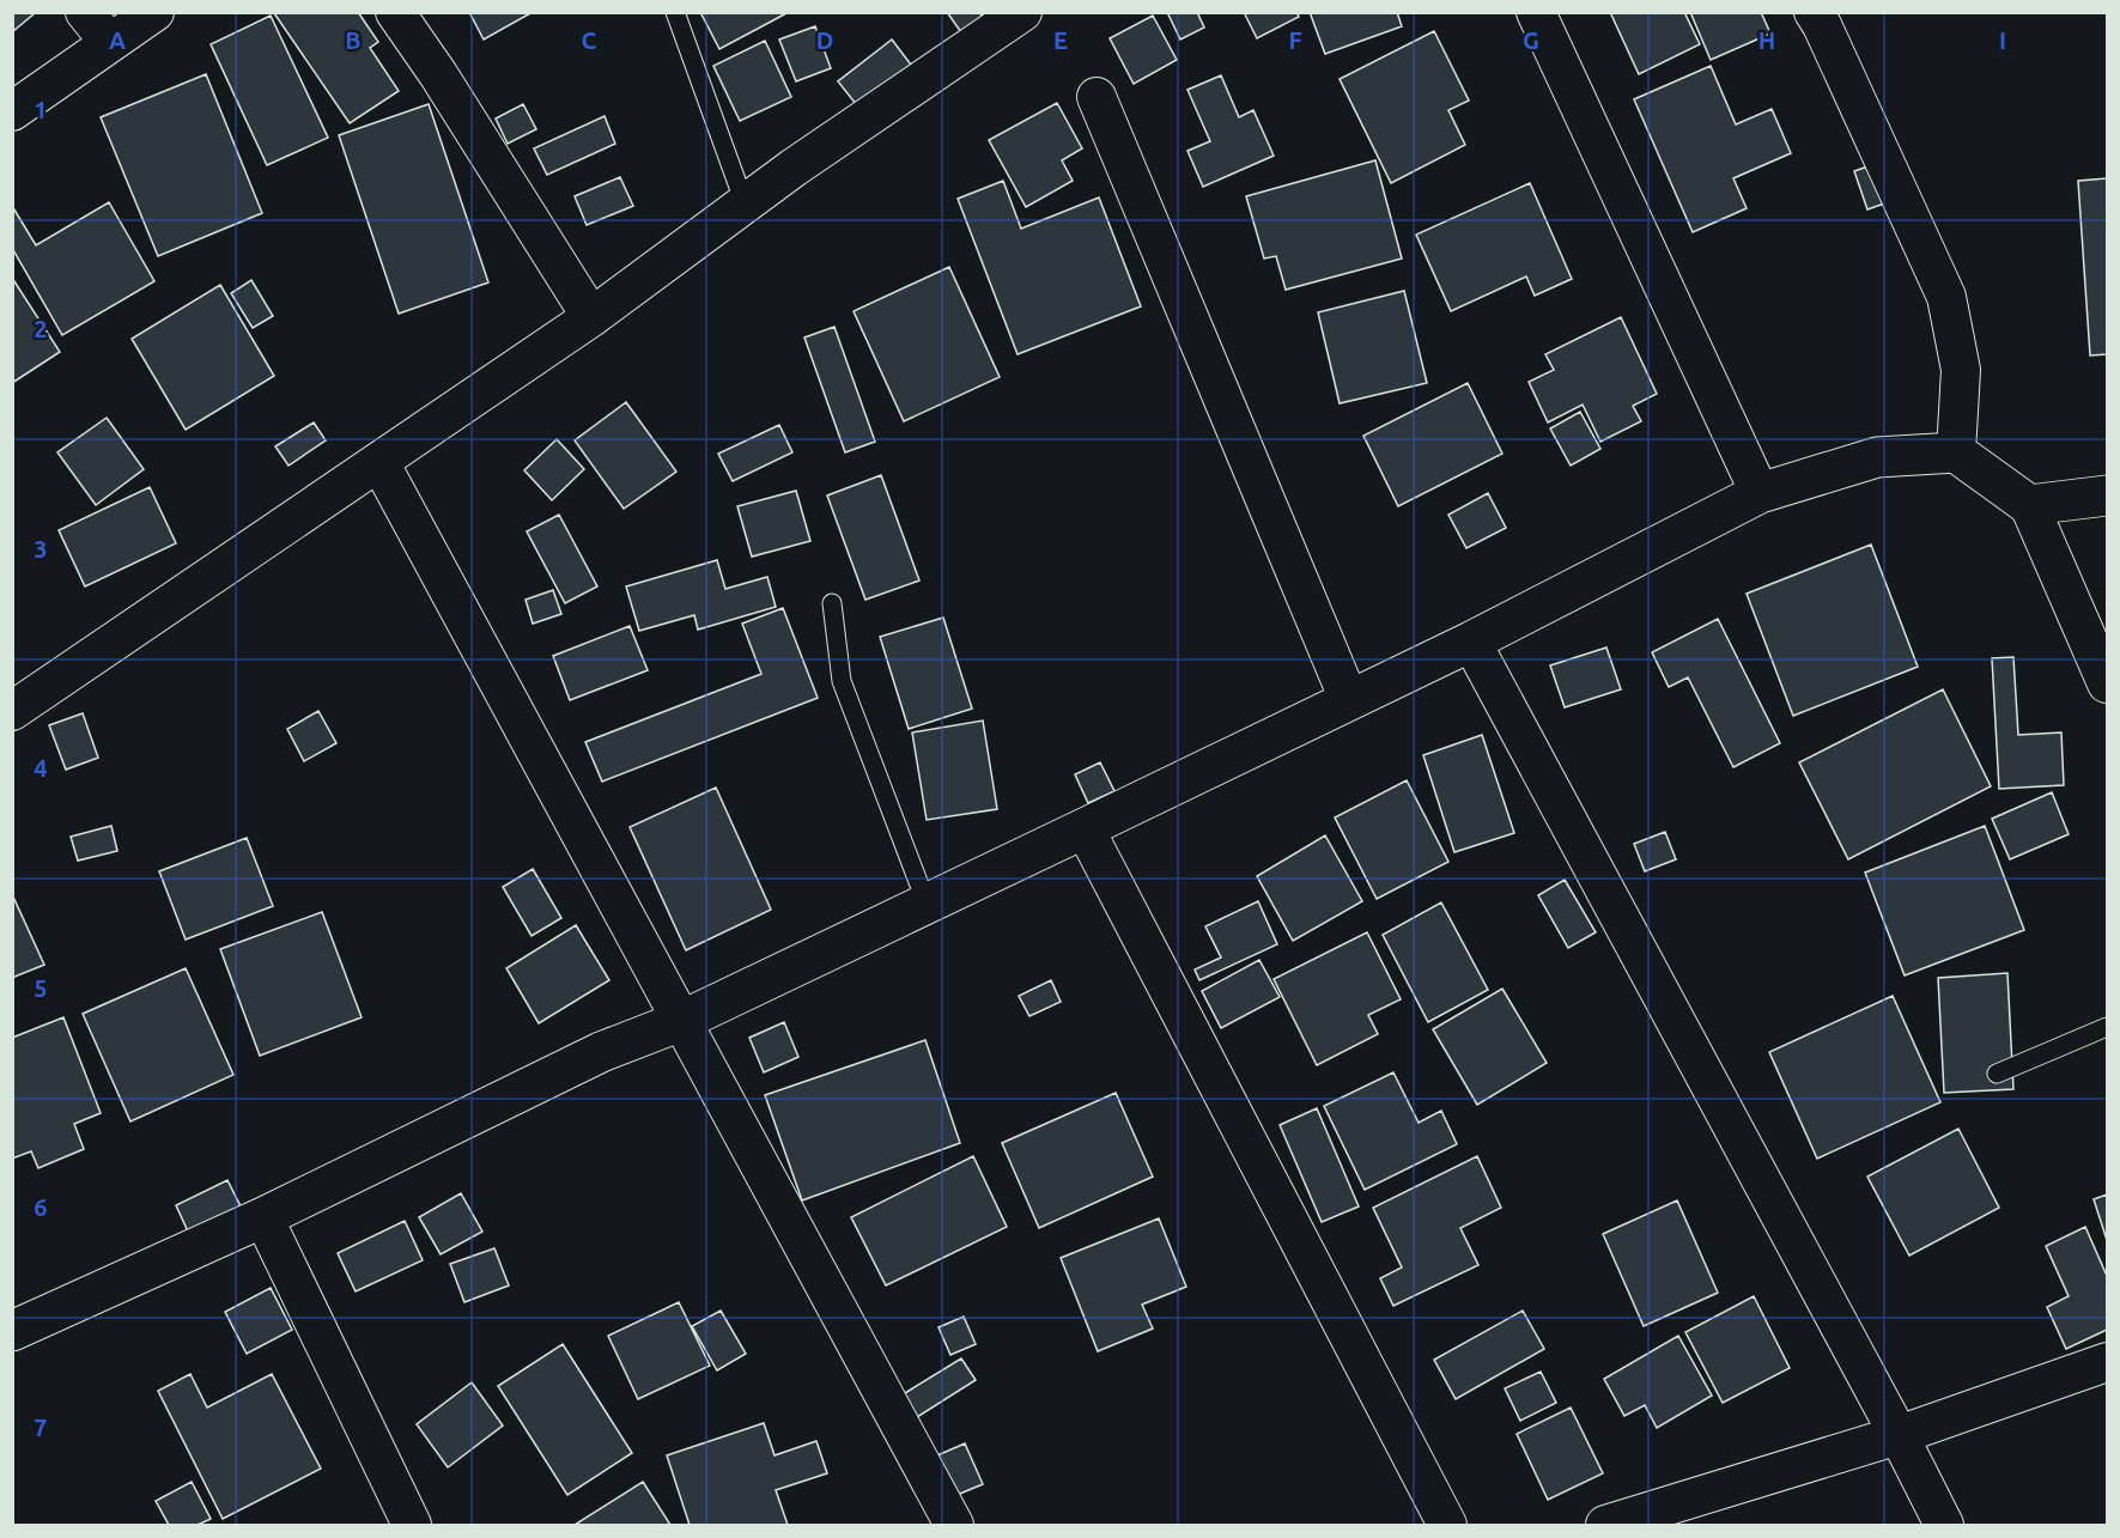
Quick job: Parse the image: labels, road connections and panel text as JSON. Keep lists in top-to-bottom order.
{
  "grid": {
    "columns": [
      "A",
      "B",
      "C",
      "D",
      "E",
      "F",
      "G",
      "H",
      "I"
    ],
    "rows": [
      "1",
      "2",
      "3",
      "4",
      "5",
      "6",
      "7"
    ]
  }
}
